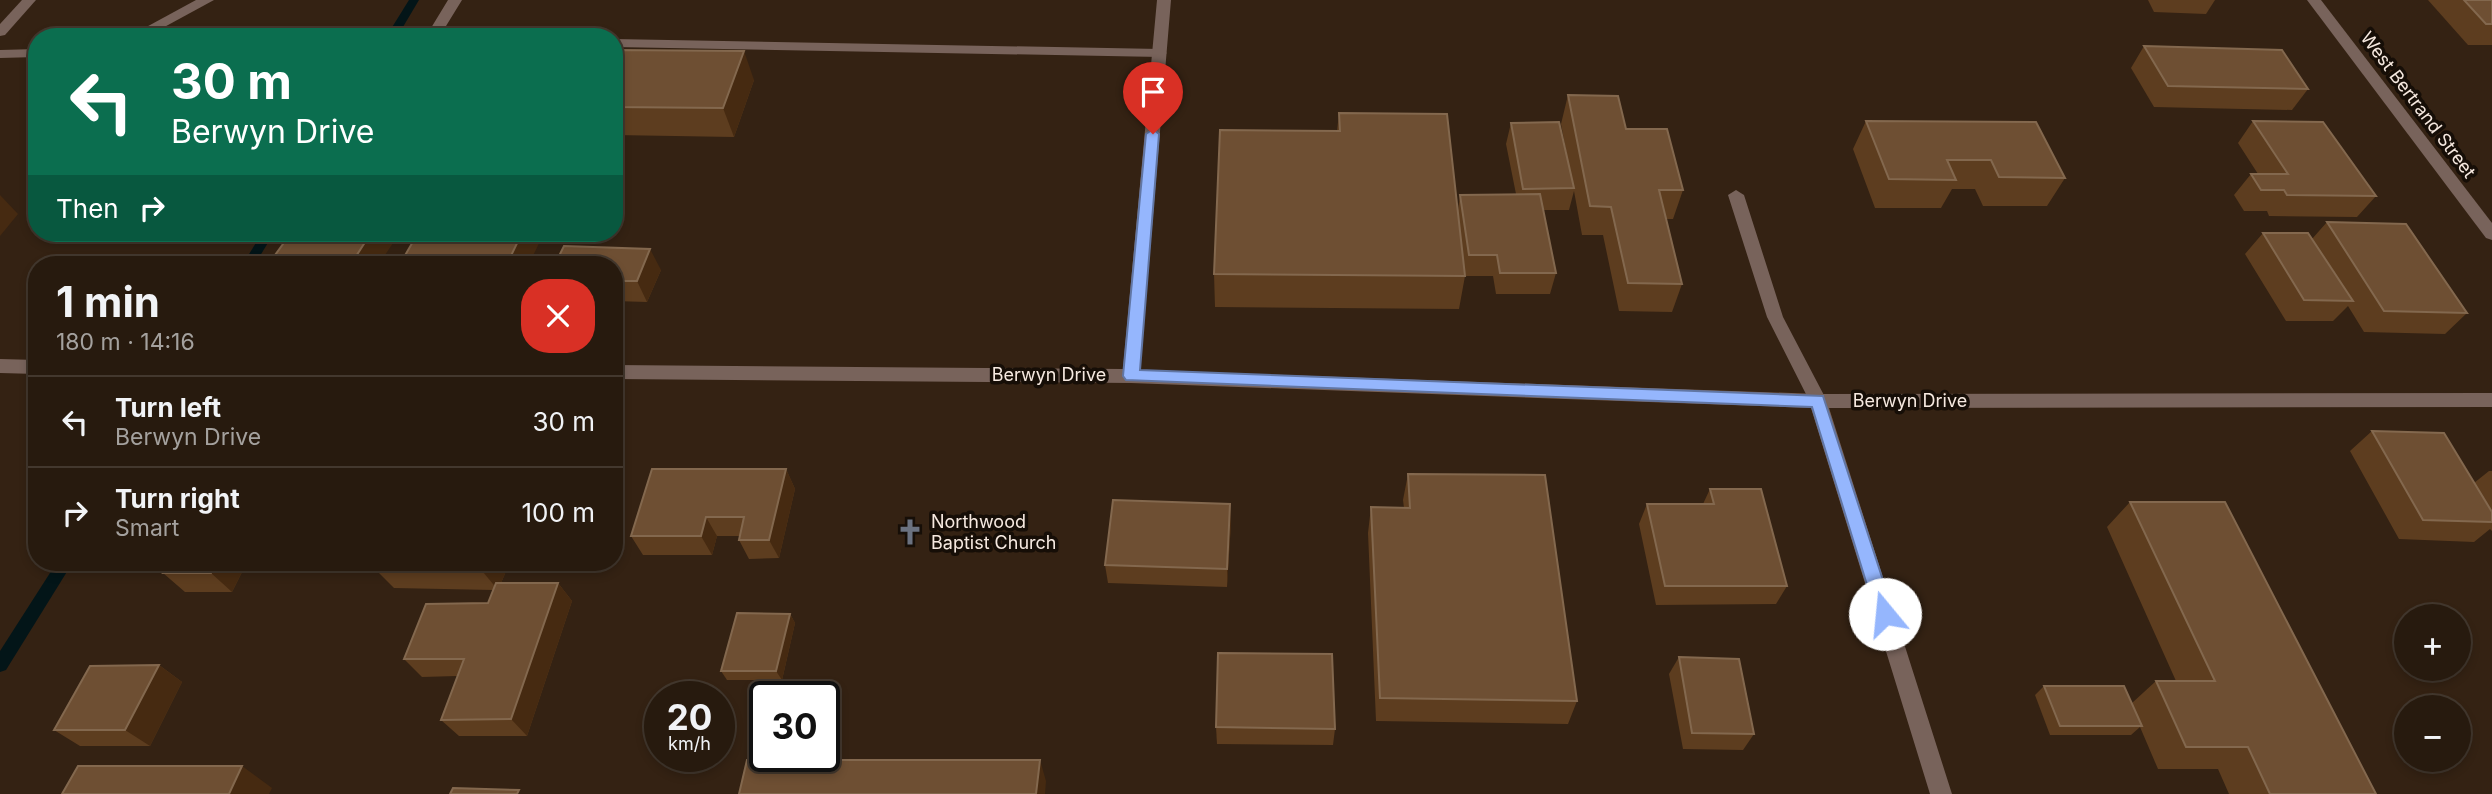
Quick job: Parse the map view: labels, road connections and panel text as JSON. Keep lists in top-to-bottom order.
{
  "streets": {
    "street": ["West Bertrand Street", "Berwyn Drive"]
  },
  "places": {
    "church": ["Northwood Baptist Church"]
  },
  "page": {
    "turn": ["30 m", "Berwyn Drive"],
    "then": "Then",
    "heading": ["1 min", "180 m · 14:16"],
    "list": [
      {
        "name": "Turn left",
        "note": "Berwyn Drive",
        "value": "30 m"
      },
      {
        "name": "Turn right",
        "note": "Smart",
        "value": "100 m"
      }
    ],
    "map_buttons": ["+", "−"],
    "speed": "20 km/h",
    "limit": "30"
  }
}
